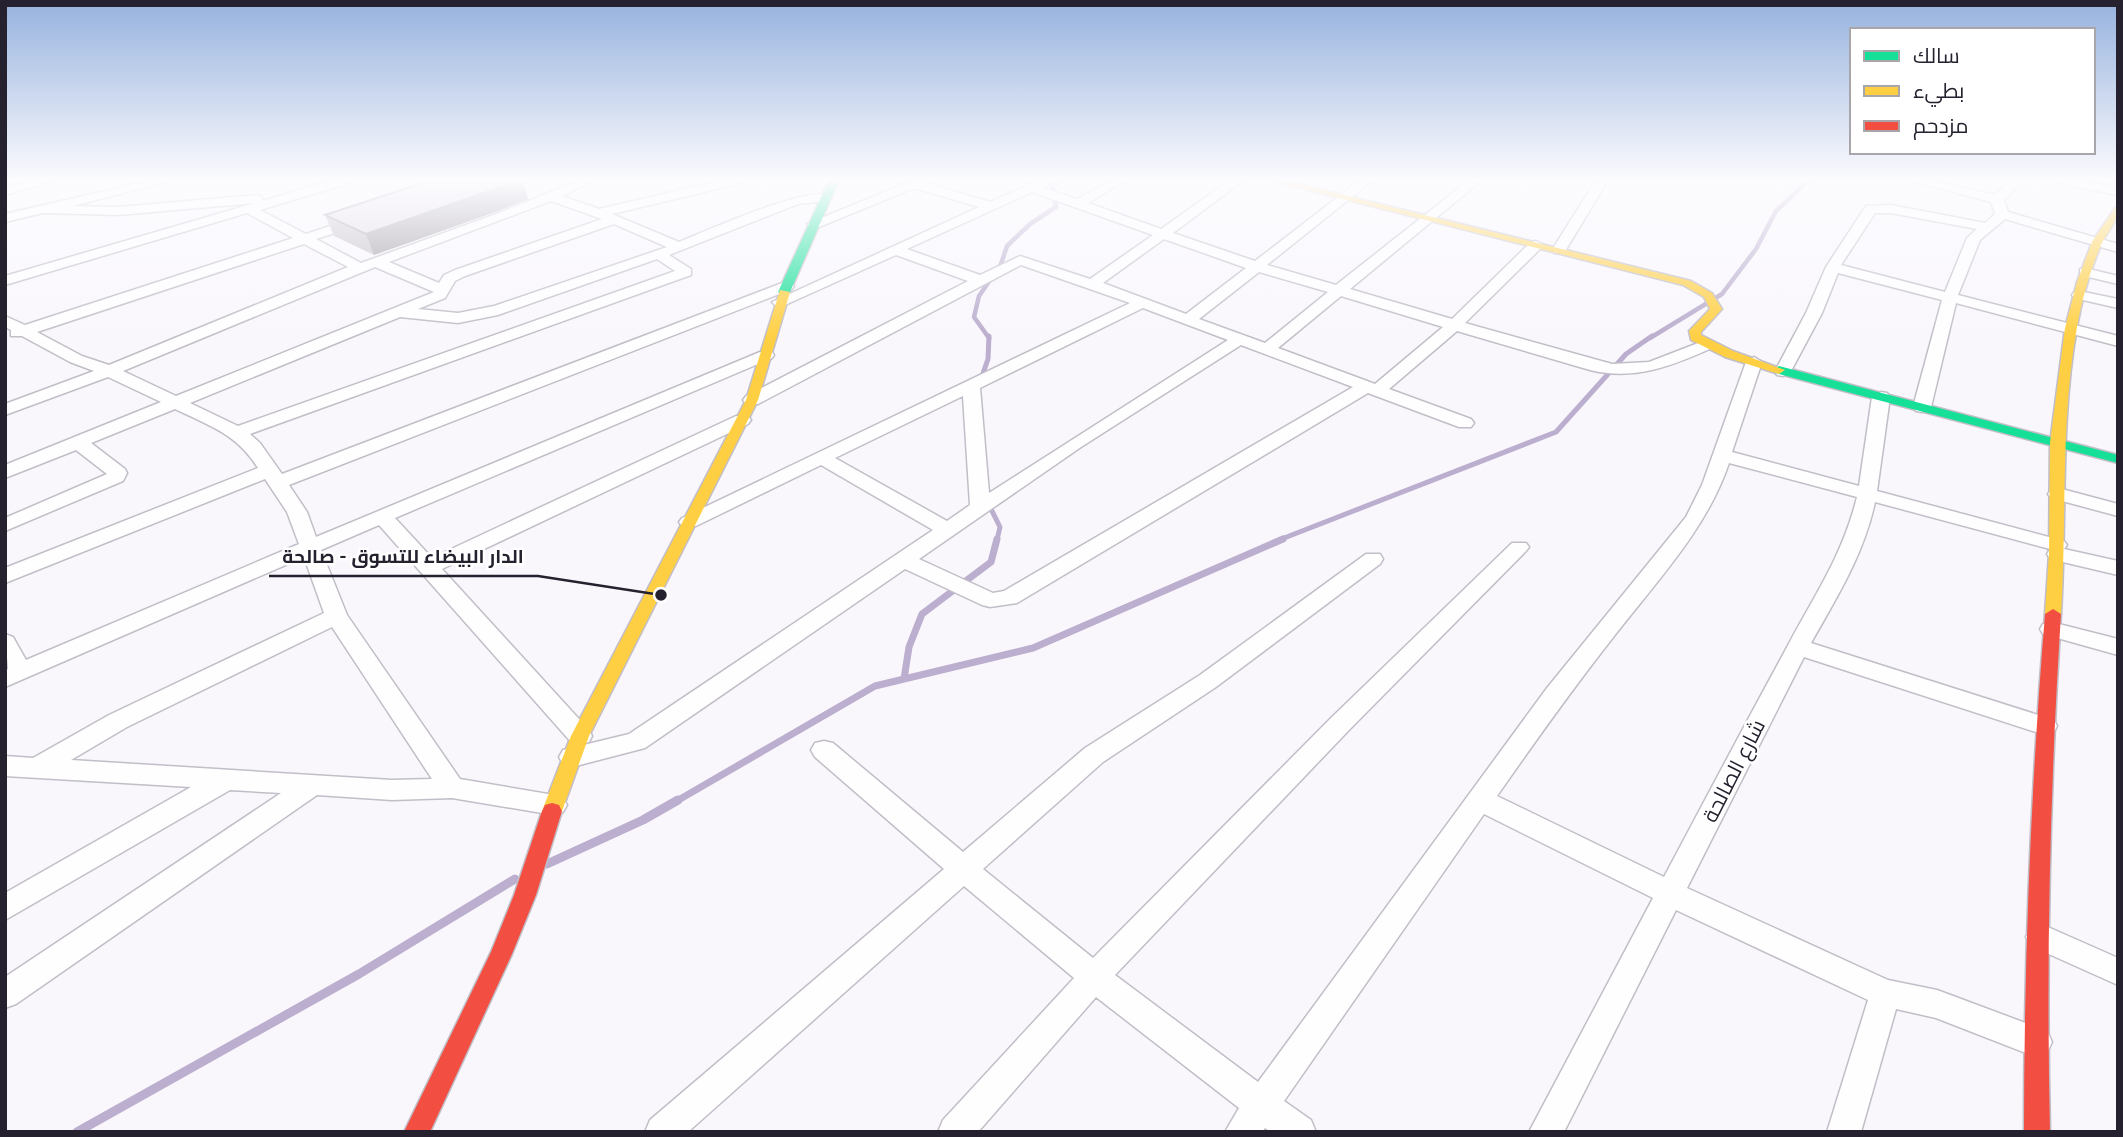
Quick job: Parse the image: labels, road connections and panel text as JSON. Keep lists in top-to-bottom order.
{
  "streets": {
    "street": ["شارع الصالحة"]
  },
  "places": ["الدار البيضاء للتسوق - صالحة"],
  "legend": ["سالك", "بطيء", "مزدحم"]
}
